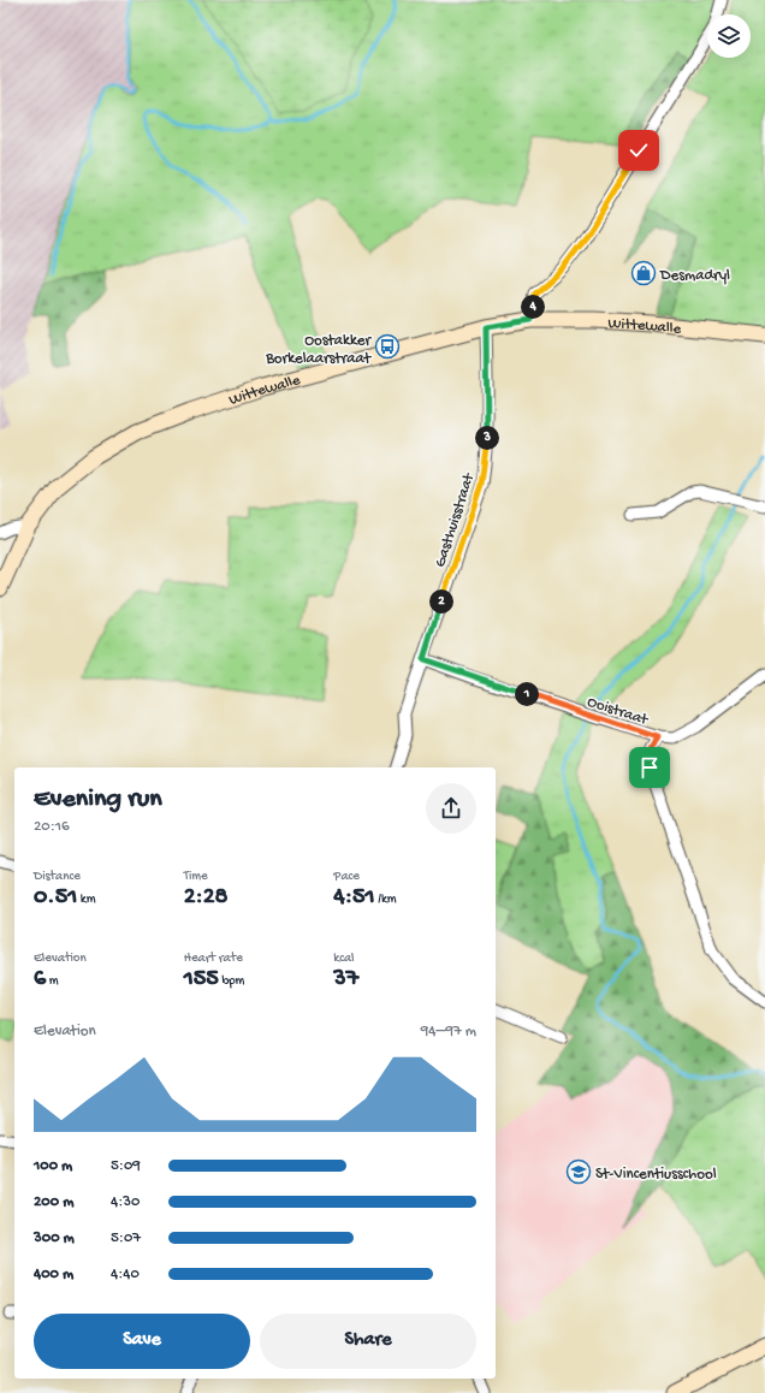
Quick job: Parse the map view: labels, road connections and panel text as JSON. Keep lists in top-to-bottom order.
{
  "streets": {
    "street": ["Wittewalle", "Gasthuisstraat", "Ooistraat"]
  },
  "crossings": [
    ["Wittewalle", "Gasthuisstraat"],
    ["Gasthuisstraat", "Ooistraat"]
  ],
  "places": {
    "shop": ["Desmadryl"],
    "bus stop": ["Oostakker Borkelaarstraat"],
    "school or university": ["St-Vincentiusschool"]
  },
  "page": {
    "pins": [
      "4",
      "3",
      "2",
      "1"
    ],
    "heading": ["Evening run", "20:16"],
    "stats": [
      ["Distance", "0.51 km"],
      ["Time", "2:28"],
      ["Pace", "4:51 /km"],
      ["Elevation", "6 m"],
      ["Heart rate", "155 bpm"],
      ["kcal", "37"]
    ],
    "chart": ["Elevation", "94–97 m"],
    "list": [
      {
        "name": "100 m",
        "note": "5:09"
      },
      {
        "name": "200 m",
        "note": "4:30"
      },
      {
        "name": "300 m",
        "note": "5:07"
      },
      {
        "name": "400 m",
        "note": "4:40"
      }
    ],
    "buttons": ["Save", "Share"]
  }
}
